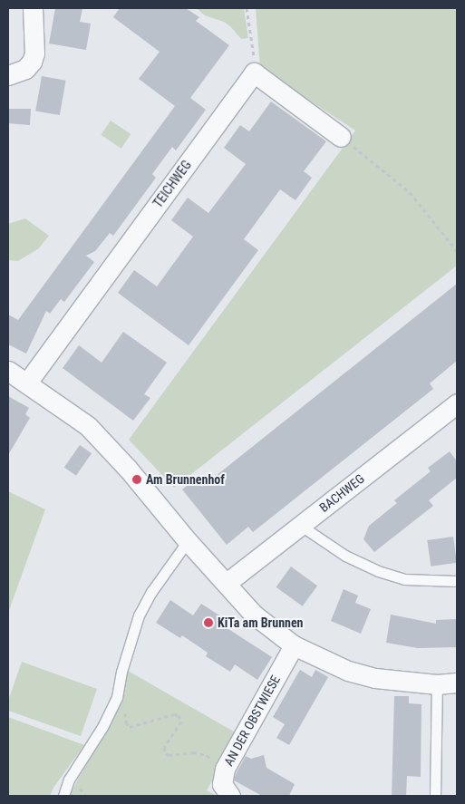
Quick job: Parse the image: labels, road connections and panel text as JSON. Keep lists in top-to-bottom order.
{
  "streets": {
    "street": ["TEICHWEG", "BACHWEG", "AN DER OBSTWIESE"]
  },
  "places": ["Am Brunnenhof", "KiTa am Brunnen"]
}
